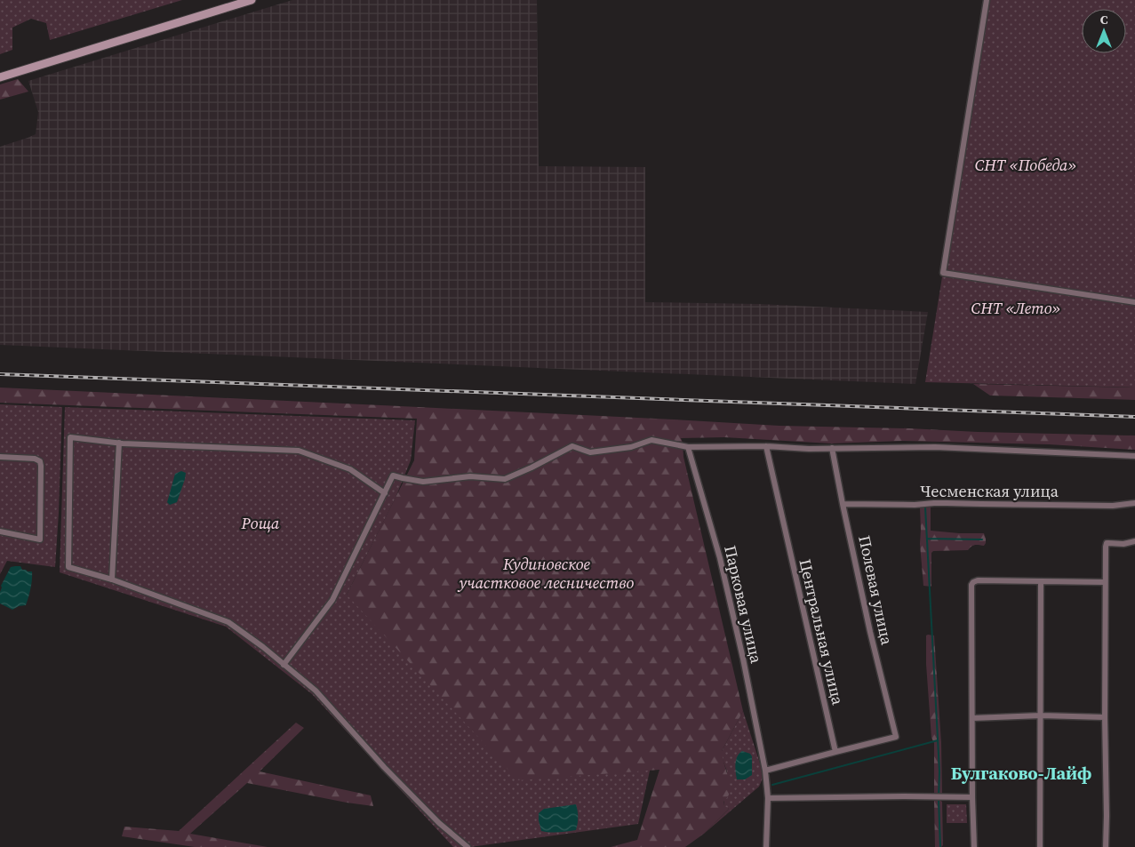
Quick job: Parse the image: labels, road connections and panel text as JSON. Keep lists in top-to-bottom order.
{
  "streets": {
    "street": [
      "Чесменская улица",
      "Полевая улица",
      "Парковая улица",
      "Центральная улица"
    ]
  },
  "crossings": [
    ["Чесменская улица", "Полевая улица"],
    ["Полевая улица", "Центральная улица"]
  ],
  "districts": ["Булгаково-Лайф"],
  "parks": [
    "СНТ «Победа»",
    "СНТ «Лето»",
    "Роща",
    "Кудиновское участковое лесничество"
  ],
  "north": "top"
}
